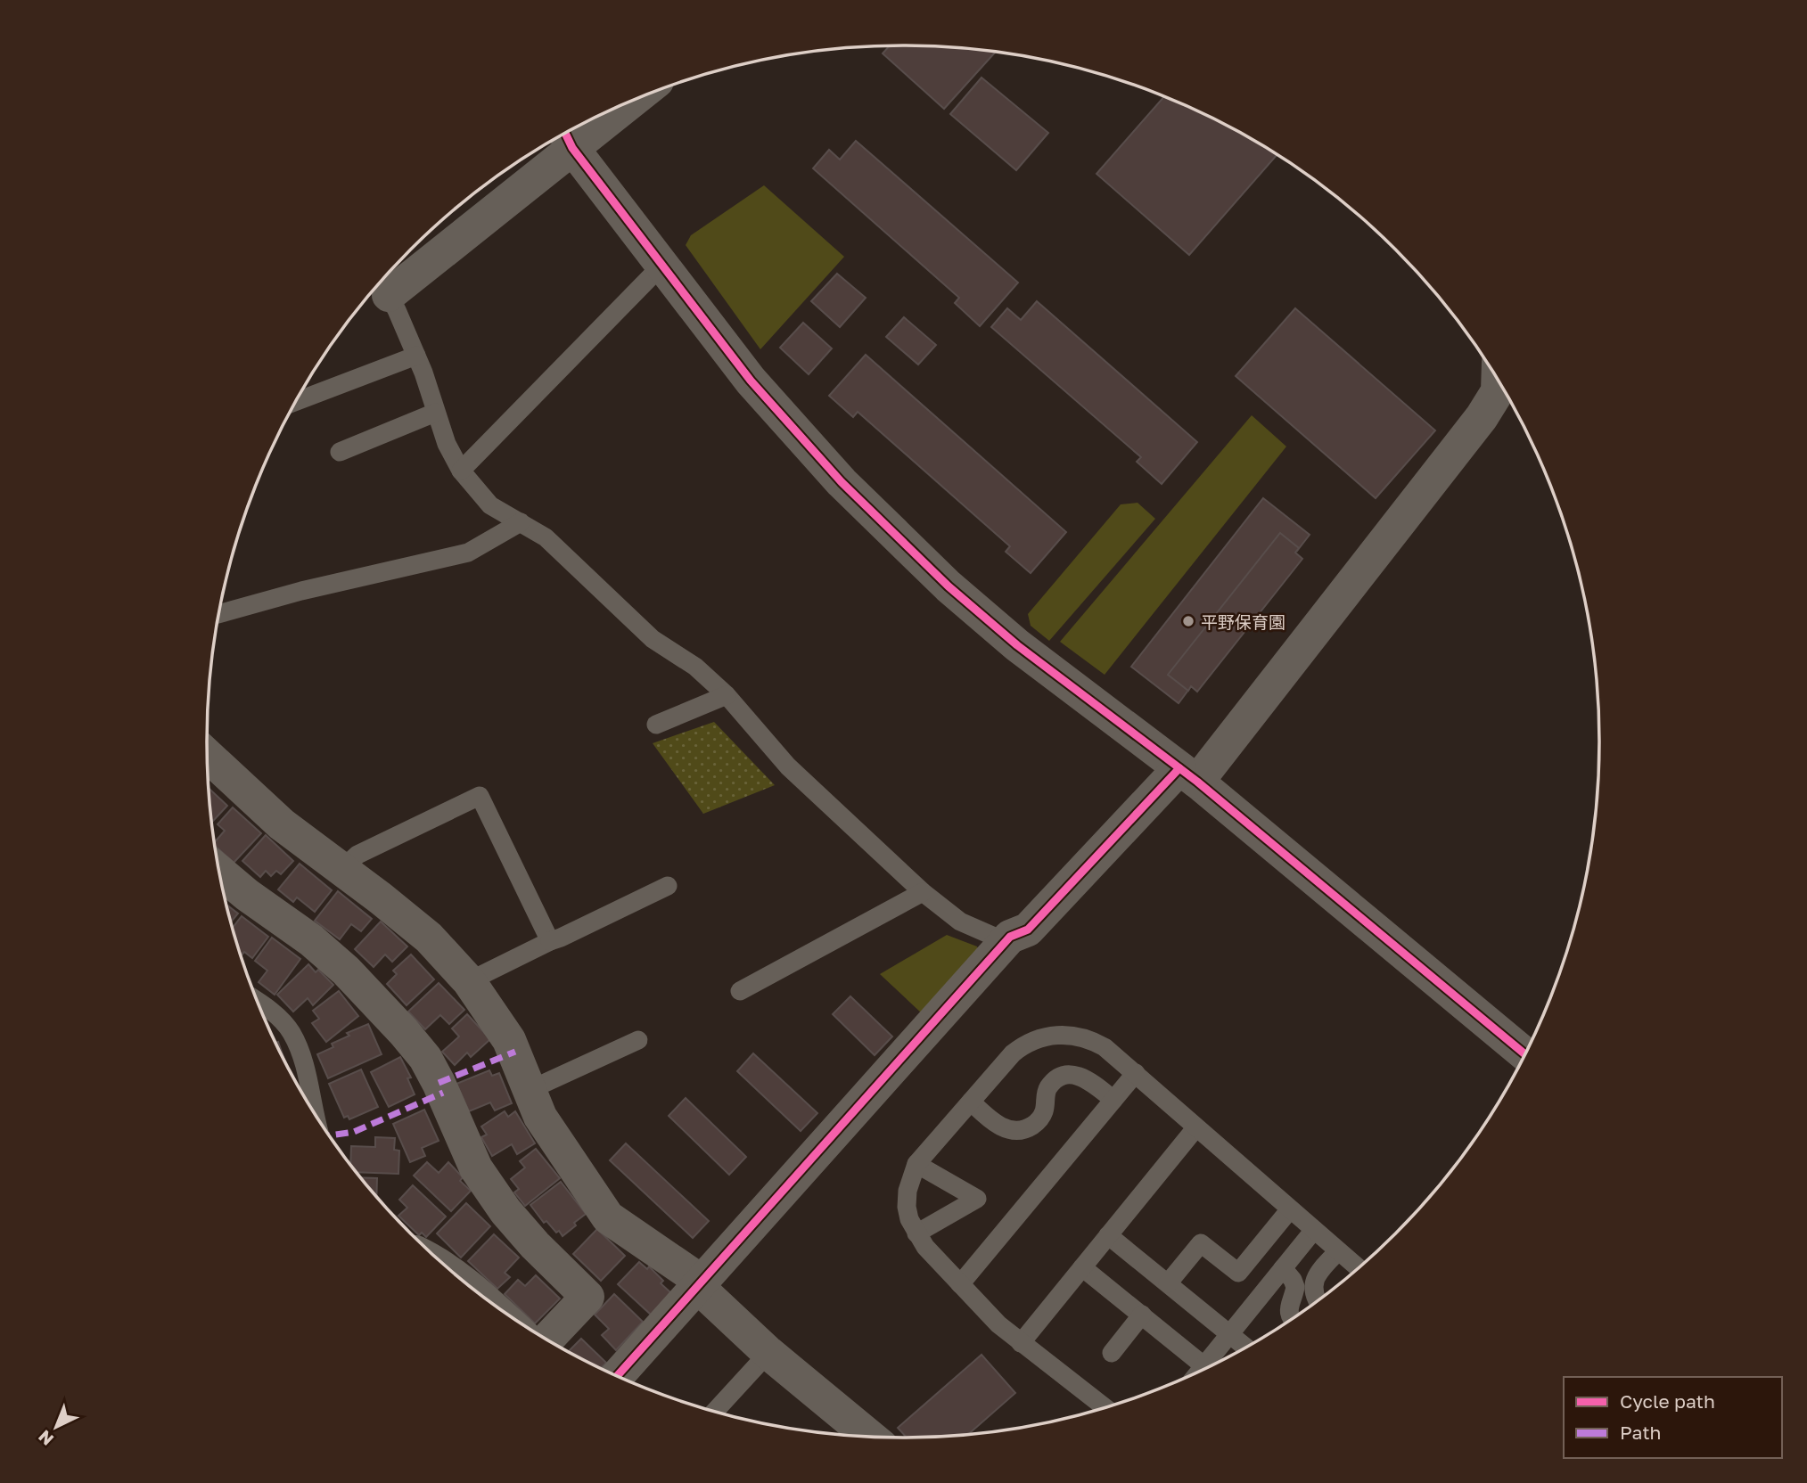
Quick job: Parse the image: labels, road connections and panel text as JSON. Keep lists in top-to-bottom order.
{
  "places": ["平野保育園"],
  "legend": ["Cycle path", "Path"],
  "north": "bottom left"
}
